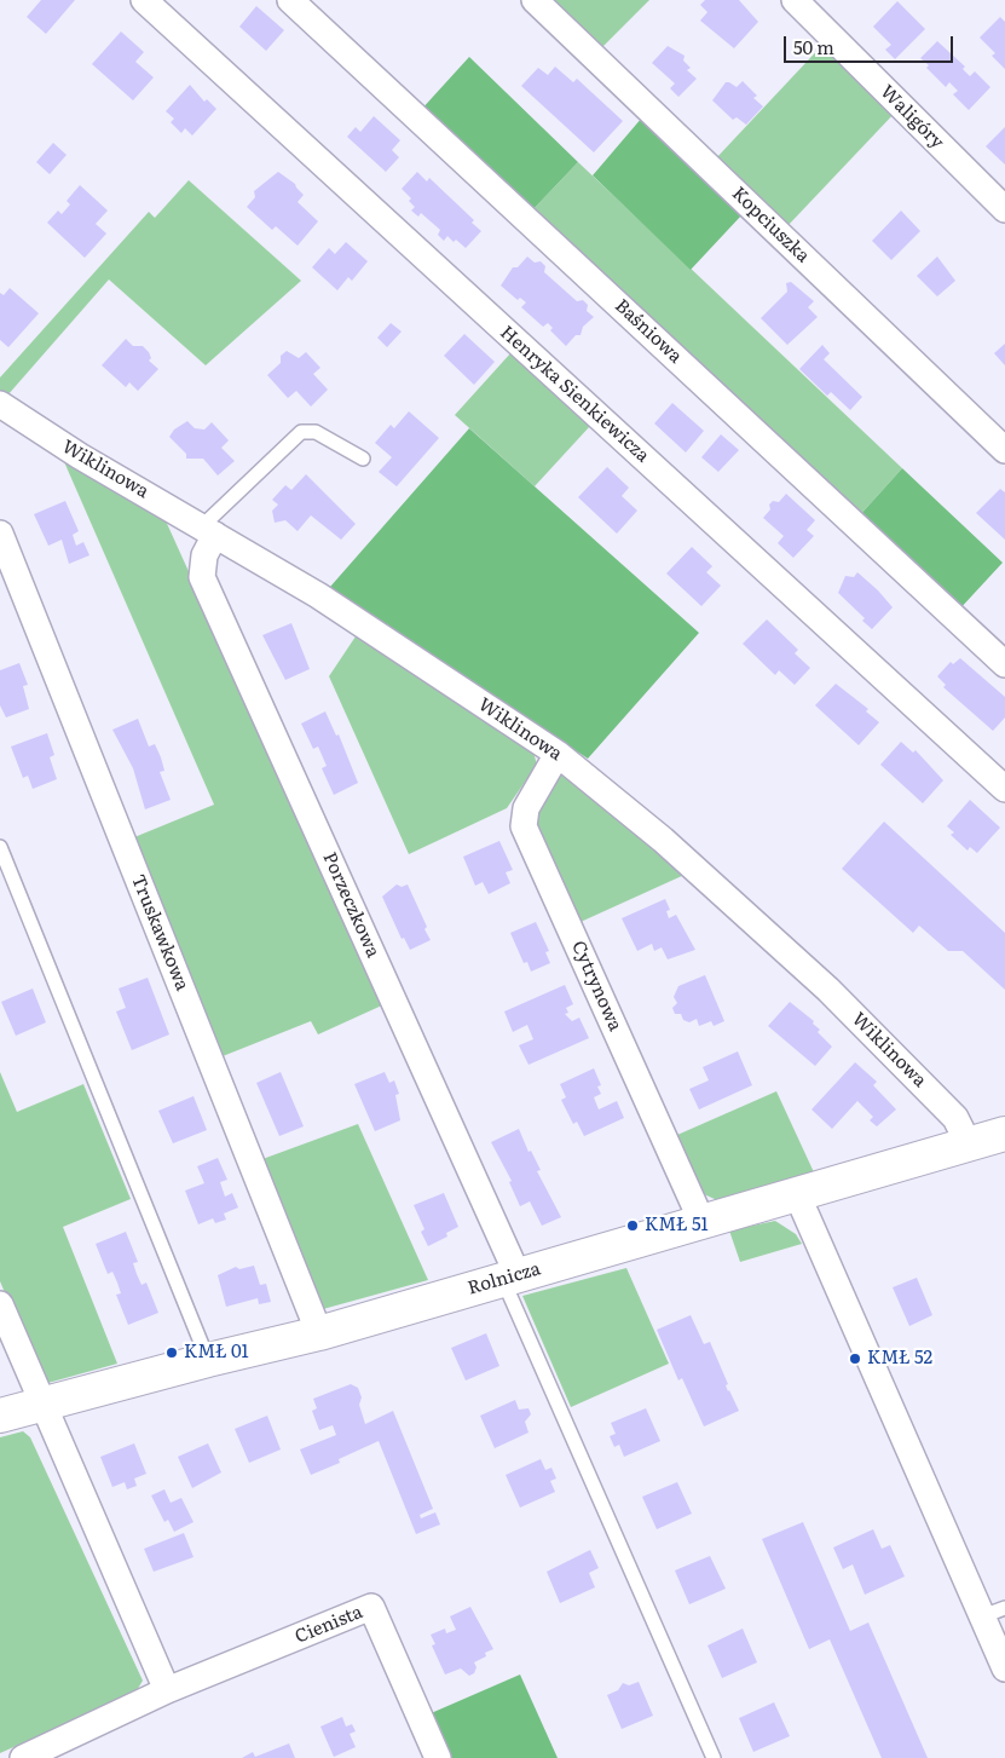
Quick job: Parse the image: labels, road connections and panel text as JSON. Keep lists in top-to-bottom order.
{
  "streets": {
    "street": [
      "Waligóry",
      "Kopciuszka",
      "Baśniowa",
      "Henryka Sienkiewicza",
      "Wiklinowa",
      "Porzeczkowa",
      "Truskawkowa",
      "Cytrynowa",
      "Rolnicza",
      "Cienista"
    ]
  },
  "crossings": [
    ["Wiklinowa", "Porzeczkowa"],
    ["Wiklinowa", "Cytrynowa"],
    ["Wiklinowa", "Rolnicza"],
    ["Porzeczkowa", "Rolnicza"],
    ["Truskawkowa", "Rolnicza"],
    ["Cytrynowa", "Rolnicza"]
  ],
  "places": ["KMŁ 51", "KMŁ 01", "KMŁ 52"],
  "scale_bar": "50 m"
}
